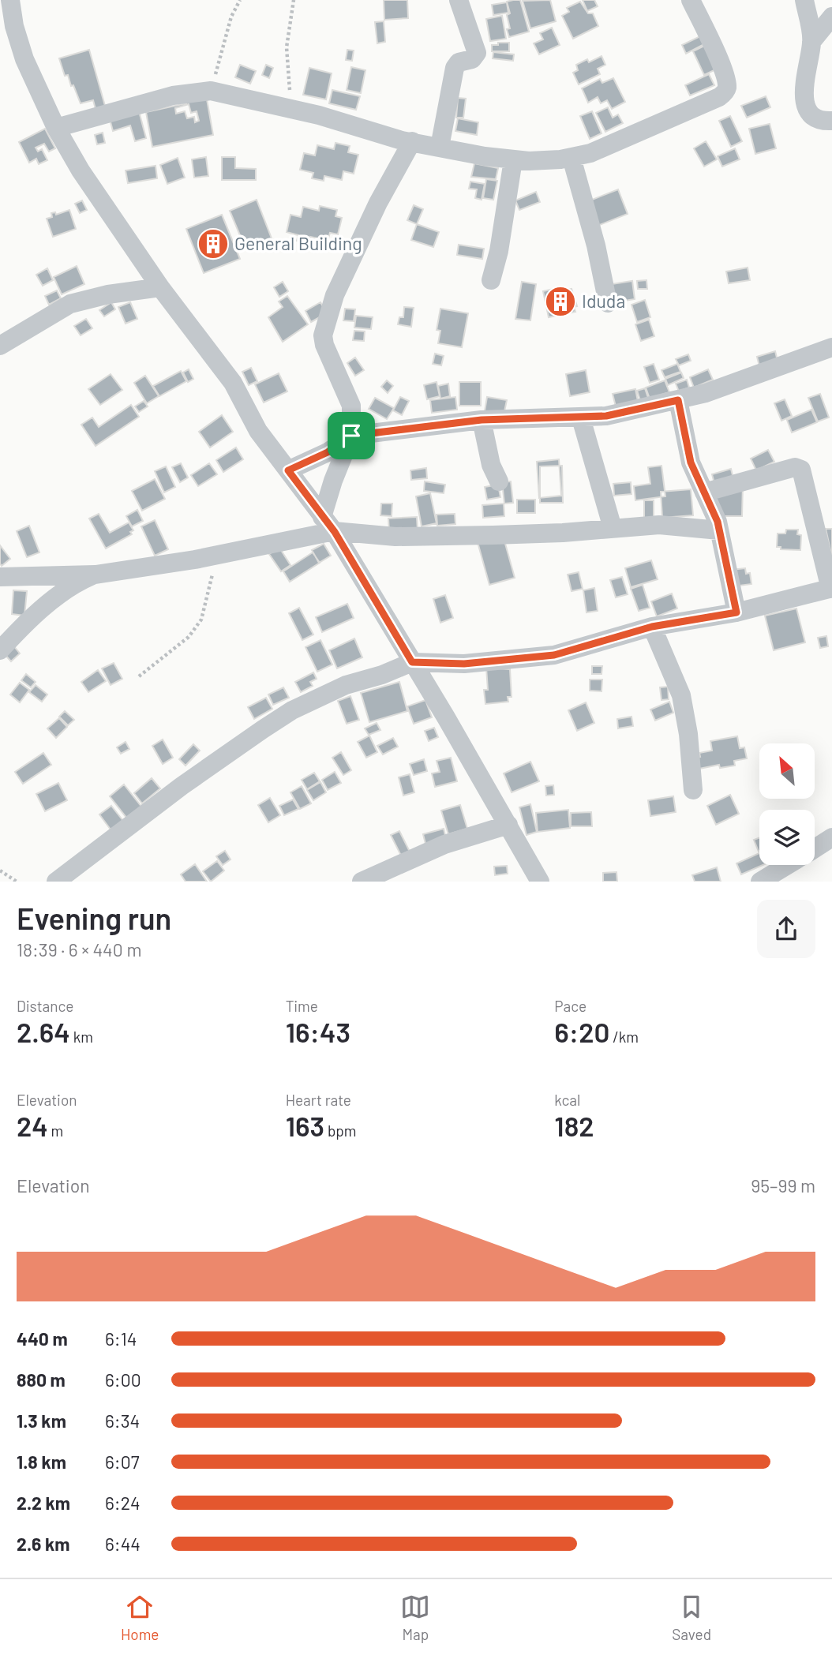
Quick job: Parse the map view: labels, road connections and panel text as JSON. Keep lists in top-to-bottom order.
{
  "places": {
    "building": ["General Building", "Iduda"]
  },
  "north": "top left",
  "page": {
    "heading": ["Evening run", "18:39 · 6 × 440 m"],
    "stats": [
      ["Distance", "2.64 km"],
      ["Time", "16:43"],
      ["Pace", "6:20 /km"],
      ["Elevation", "24 m"],
      ["Heart rate", "163 bpm"],
      ["kcal", "182"]
    ],
    "chart": ["Elevation", "95–99 m"],
    "list": [
      {
        "name": "440 m",
        "note": "6:14"
      },
      {
        "name": "880 m",
        "note": "6:00"
      },
      {
        "name": "1.3 km",
        "note": "6:34"
      },
      {
        "name": "1.8 km",
        "note": "6:07"
      },
      {
        "name": "2.2 km",
        "note": "6:24"
      },
      {
        "name": "2.6 km",
        "note": "6:44"
      }
    ],
    "tabs": ["Home", "Map", "Saved"]
  }
}
